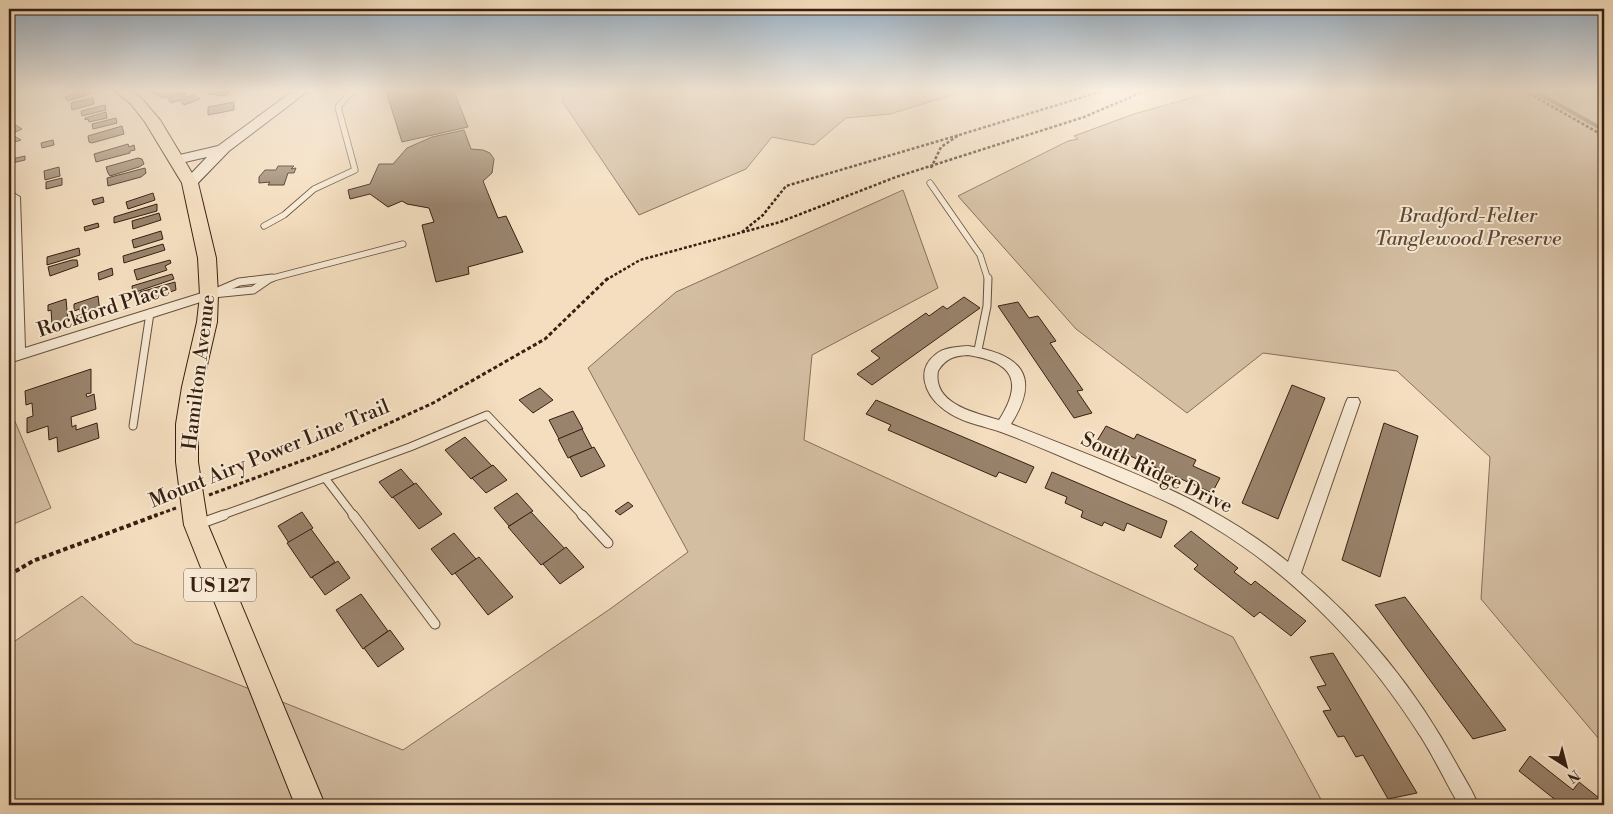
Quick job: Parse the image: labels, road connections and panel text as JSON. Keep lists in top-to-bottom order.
{
  "streets": {
    "main road": ["Hamilton Avenue", "US 127"],
    "street": ["Rockford Place", "South Ridge Drive"],
    "path": ["Mount Airy Power Line Trail"]
  },
  "crossings": [
    ["Rockford Place", "Hamilton Avenue"],
    ["Hamilton Avenue", "Mount Airy Power Line Trail"]
  ],
  "parks": ["Bradford-Felter Tanglewood Preserve"],
  "north": "bottom right"
}
